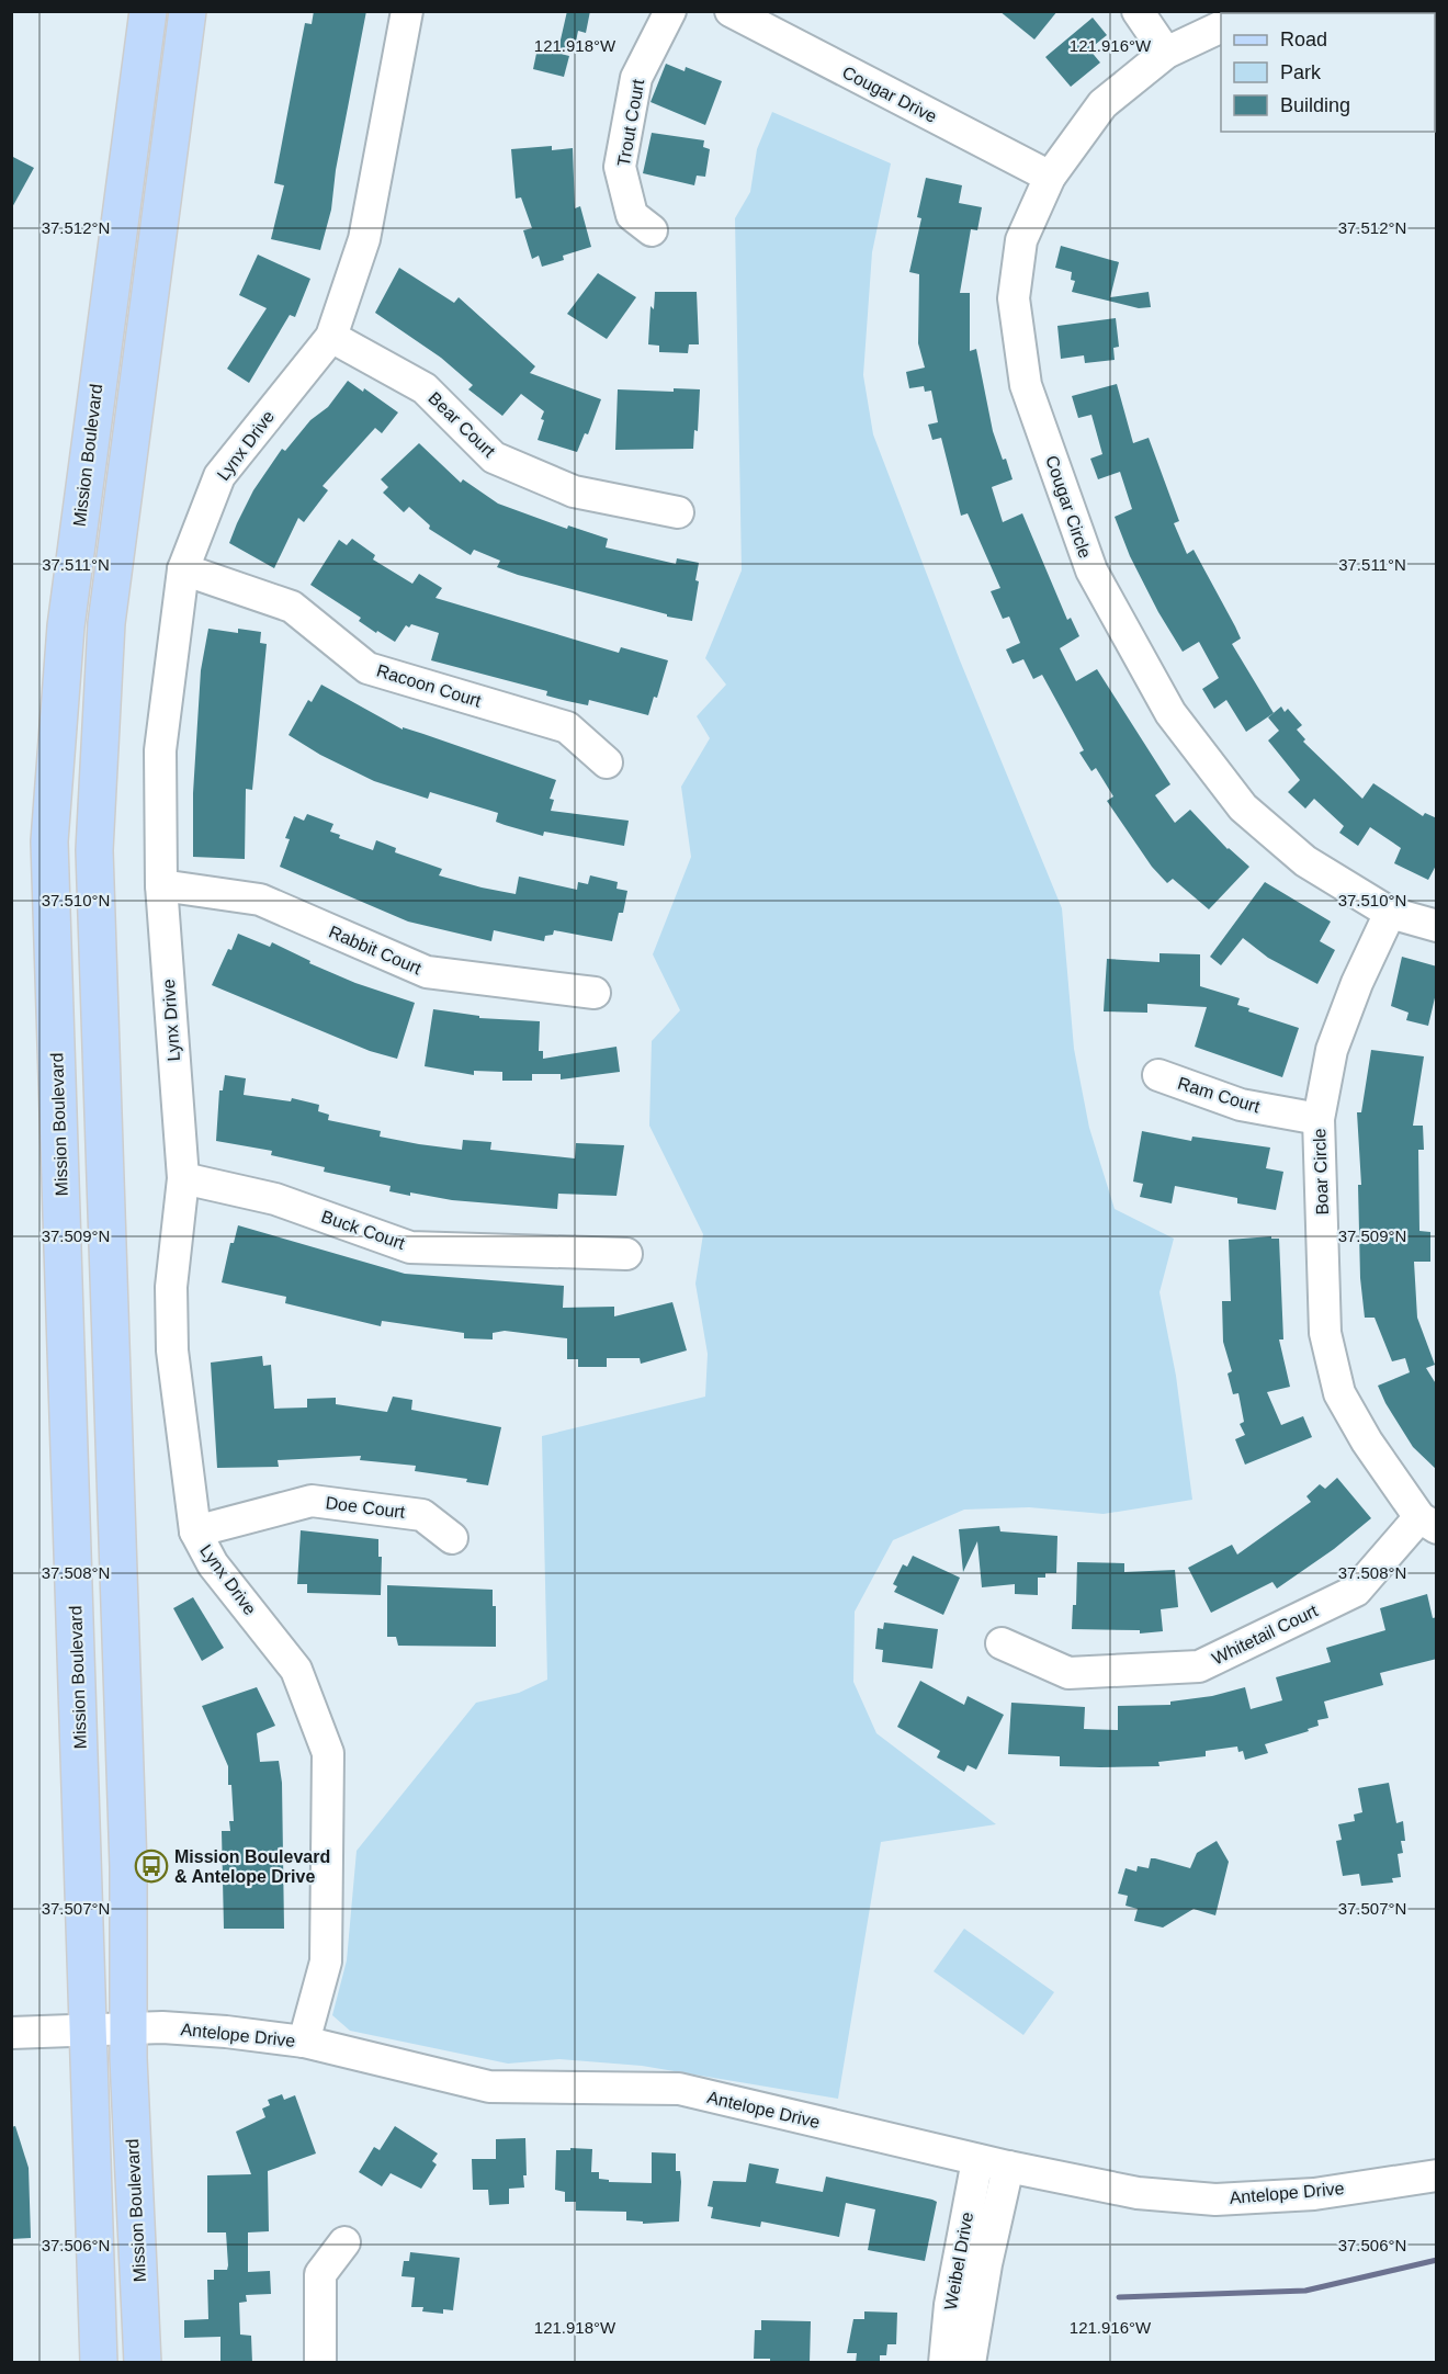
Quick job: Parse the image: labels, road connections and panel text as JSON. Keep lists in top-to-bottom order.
{
  "streets": {
    "main road": ["Mission Boulevard"],
    "street": [
      "Cougar Drive",
      "Trout Court",
      "Bear Court",
      "Lynx Drive",
      "Cougar Circle",
      "Racoon Court",
      "Rabbit Court",
      "Ram Court",
      "Boar Circle",
      "Buck Court",
      "Doe Court",
      "Whitetail Court",
      "Antelope Drive",
      "Weibel Drive"
    ]
  },
  "crossings": [
    ["Cougar Drive", "Cougar Circle"],
    ["Bear Court", "Lynx Drive"],
    ["Lynx Drive", "Racoon Court"],
    ["Lynx Drive", "Rabbit Court"],
    ["Lynx Drive", "Buck Court"],
    ["Lynx Drive", "Doe Court"],
    ["Lynx Drive", "Antelope Drive"],
    ["Mission Boulevard", "Antelope Drive"],
    ["Cougar Circle", "Boar Circle"],
    ["Ram Court", "Boar Circle"],
    ["Boar Circle", "Whitetail Court"],
    ["Antelope Drive", "Weibel Drive"]
  ],
  "places": {
    "bus stop": ["Mission Boulevard & Antelope Drive"]
  },
  "legend": ["Road", "Park", "Building"],
  "coordinates": [
    "121.918°W",
    "121.916°W",
    "37.512°N",
    "37.511°N",
    "37.510°N",
    "37.509°N",
    "37.508°N",
    "37.507°N",
    "37.506°N"
  ]
}
